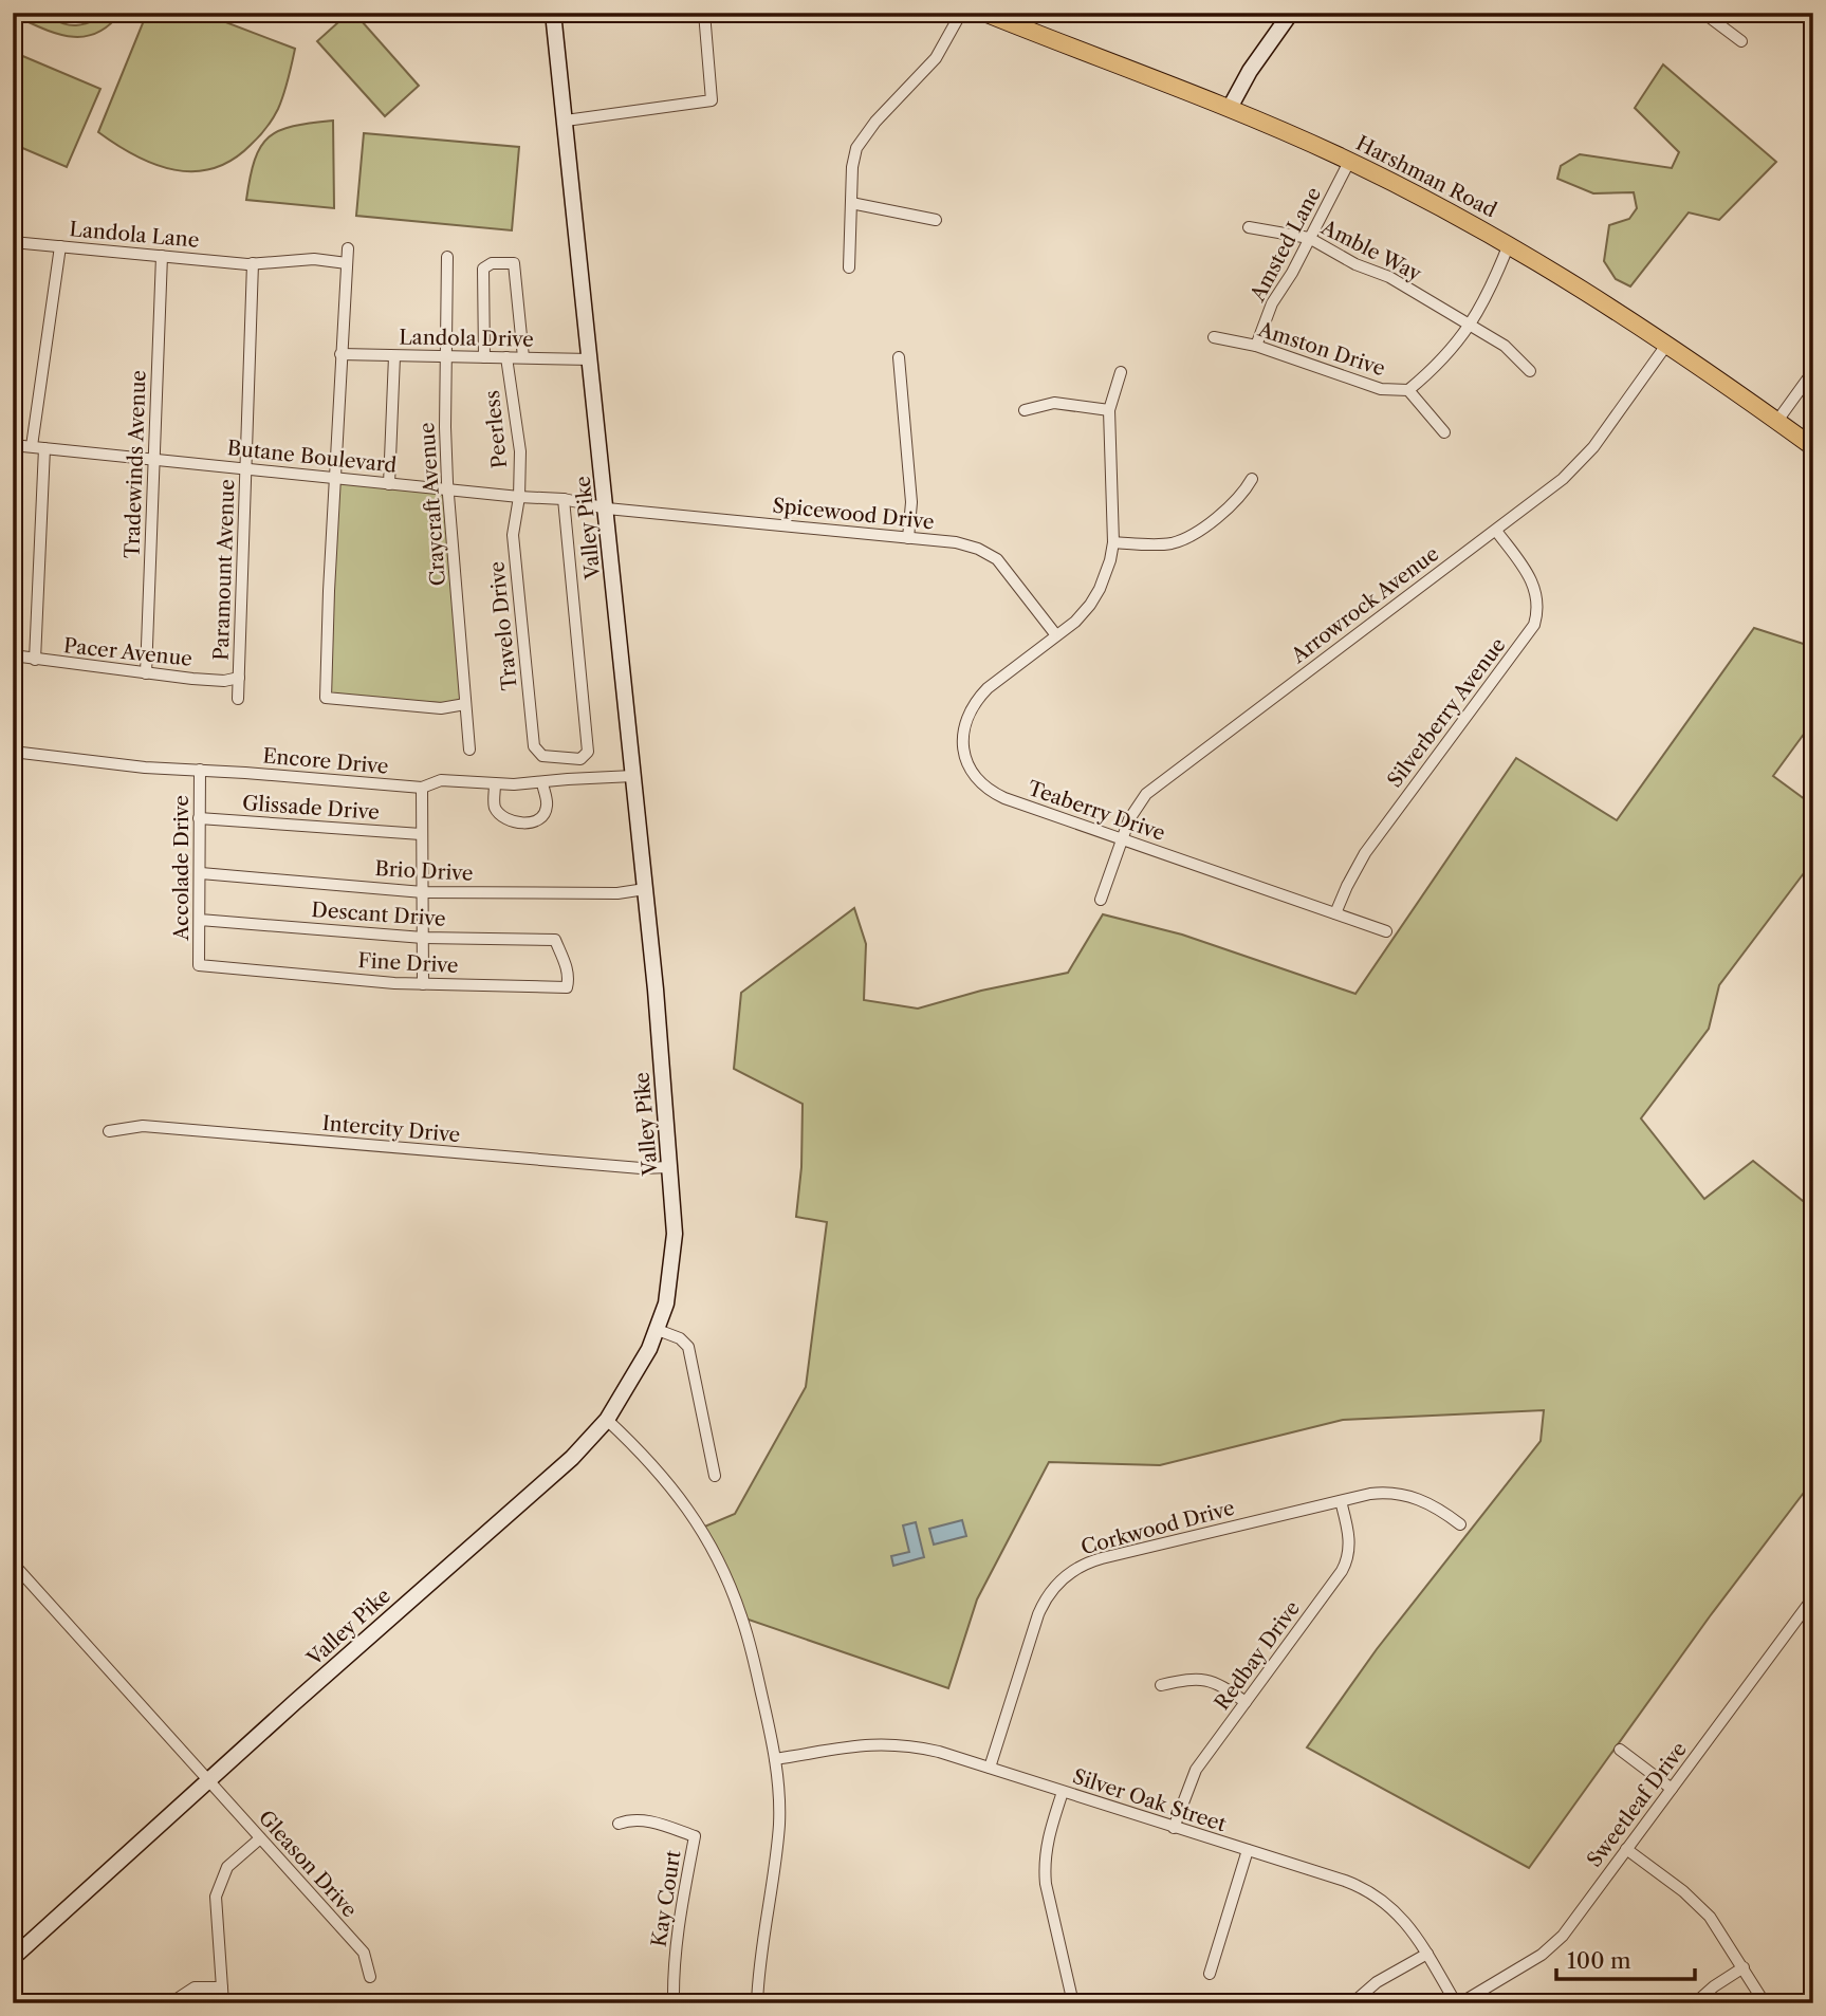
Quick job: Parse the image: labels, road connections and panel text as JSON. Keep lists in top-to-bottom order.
{
  "streets": {
    "main road": ["Harshman Road"],
    "street": [
      "Landola Lane",
      "Amsted Lane",
      "Amble Way",
      "Landola Drive",
      "Amston Drive",
      "Peerless",
      "Butane Boulevard",
      "Tradewinds Avenue",
      "Craycraft Avenue",
      "Spicewood Drive",
      "Valley Pike",
      "Paramount Avenue",
      "Arrowrock Avenue",
      "Travelo Drive",
      "Pacer Avenue",
      "Silverberry Avenue",
      "Encore Drive",
      "Glissade Drive",
      "Teaberry Drive",
      "Accolade Drive",
      "Brio Drive",
      "Descant Drive",
      "Fine Drive",
      "Intercity Drive",
      "Corkwood Drive",
      "Redbay Drive",
      "Silver Oak Street",
      "Sweetleaf Drive",
      "Gleason Drive",
      "Kay Court"
    ]
  },
  "crossings": [
    ["Harshman Road", "Amsted Lane"],
    ["Harshman Road", "Arrowrock Avenue"],
    ["Landola Lane", "Tradewinds Avenue"],
    ["Landola Lane", "Paramount Avenue"],
    ["Amsted Lane", "Amble Way"],
    ["Amsted Lane", "Amston Drive"],
    ["Landola Drive", "Peerless"],
    ["Landola Drive", "Craycraft Avenue"],
    ["Landola Drive", "Valley Pike"],
    ["Peerless", "Butane Boulevard"],
    ["Peerless", "Travelo Drive"],
    ["Butane Boulevard", "Tradewinds Avenue"],
    ["Butane Boulevard", "Craycraft Avenue"],
    ["Butane Boulevard", "Spicewood Drive"],
    ["Butane Boulevard", "Valley Pike"],
    ["Butane Boulevard", "Paramount Avenue"],
    ["Butane Boulevard", "Travelo Drive"],
    ["Tradewinds Avenue", "Pacer Avenue"],
    ["Spicewood Drive", "Valley Pike"],
    ["Spicewood Drive", "Teaberry Drive"],
    ["Valley Pike", "Encore Drive"],
    ["Valley Pike", "Brio Drive"],
    ["Valley Pike", "Intercity Drive"],
    ["Valley Pike", "Gleason Drive"],
    ["Paramount Avenue", "Pacer Avenue"],
    ["Arrowrock Avenue", "Silverberry Avenue"],
    ["Arrowrock Avenue", "Teaberry Drive"],
    ["Silverberry Avenue", "Teaberry Drive"],
    ["Encore Drive", "Accolade Drive"],
    ["Glissade Drive", "Accolade Drive"],
    ["Accolade Drive", "Brio Drive"],
    ["Accolade Drive", "Descant Drive"],
    ["Accolade Drive", "Fine Drive"],
    ["Descant Drive", "Fine Drive"],
    ["Corkwood Drive", "Redbay Drive"],
    ["Corkwood Drive", "Silver Oak Street"],
    ["Redbay Drive", "Silver Oak Street"],
    ["Silver Oak Street", "Sweetleaf Drive"]
  ],
  "scale_bar": "100 m"
}
